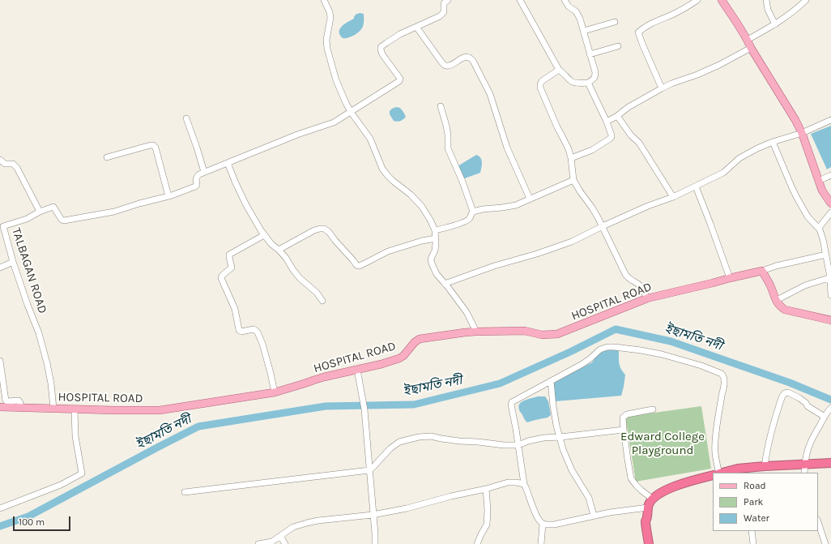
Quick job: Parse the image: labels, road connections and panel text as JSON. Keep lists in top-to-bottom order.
{
  "streets": {
    "main road": ["HOSPITAL ROAD"],
    "street": ["TALBAGAN ROAD"]
  },
  "crossings": [
    ["TALBAGAN ROAD", "HOSPITAL ROAD"]
  ],
  "water": ["ইছামতি নদী"],
  "parks": ["Edward College Playground"],
  "legend": ["Road", "Park", "Water"],
  "scale_bar": "100 m"
}
